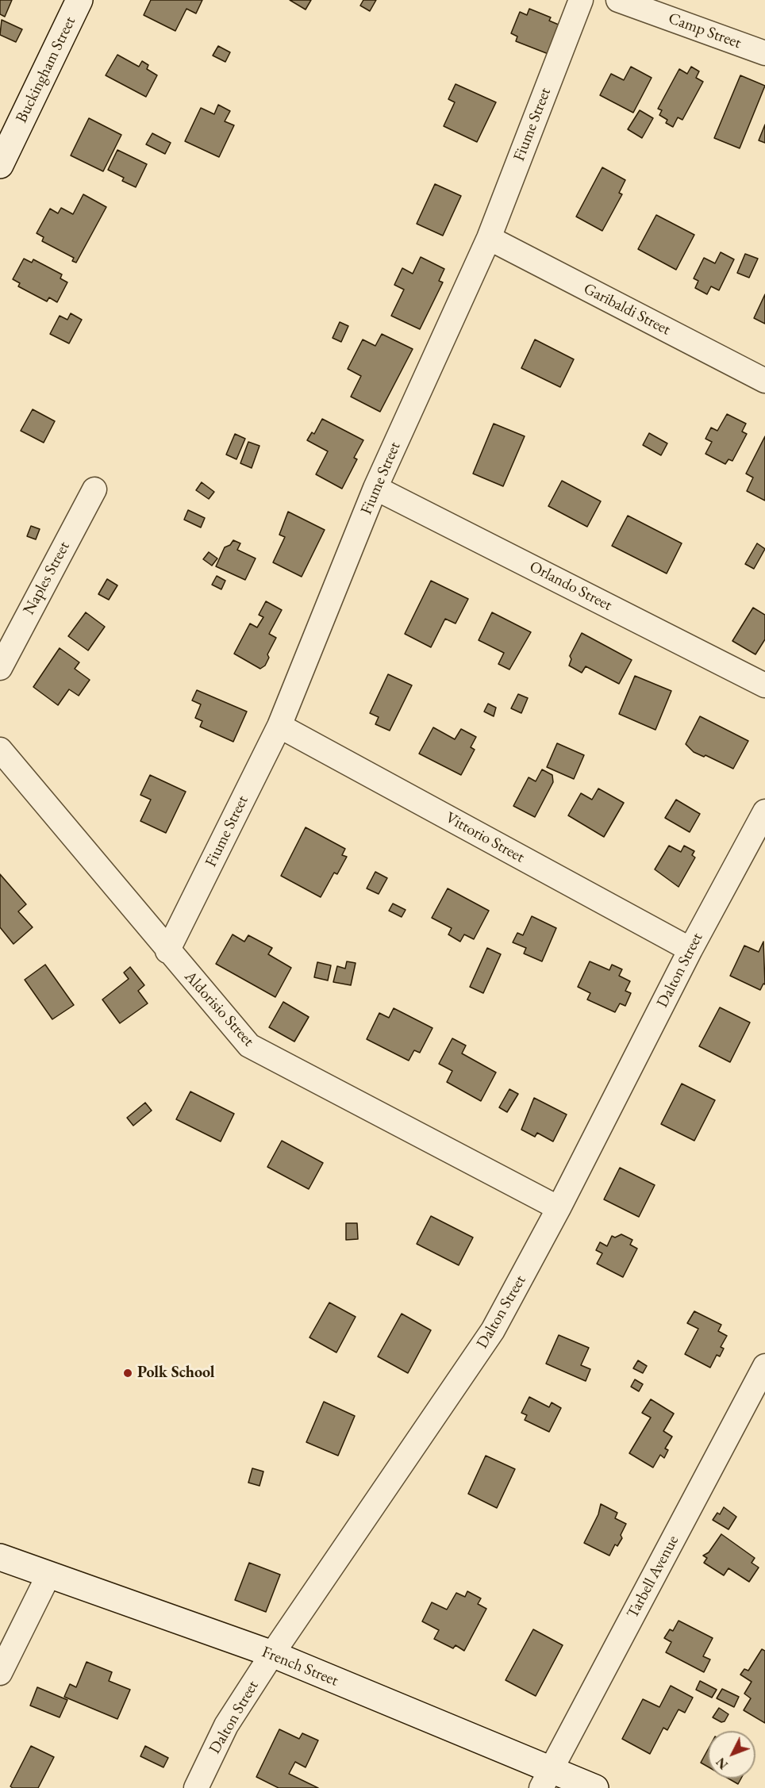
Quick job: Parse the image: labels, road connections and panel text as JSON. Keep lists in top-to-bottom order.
{
  "streets": {
    "street": [
      "Camp Street",
      "Buckingham Street",
      "Fiume Street",
      "Garibaldi Street",
      "Naples Street",
      "Orlando Street",
      "Vittorio Street",
      "Dalton Street",
      "Aldorisio Street",
      "Tarbell Avenue",
      "French Street"
    ]
  },
  "crossings": [
    ["Fiume Street", "Garibaldi Street"],
    ["Fiume Street", "Orlando Street"],
    ["Fiume Street", "Vittorio Street"],
    ["Fiume Street", "Aldorisio Street"],
    ["Vittorio Street", "Dalton Street"],
    ["Dalton Street", "Aldorisio Street"],
    ["Dalton Street", "French Street"],
    ["Tarbell Avenue", "French Street"]
  ],
  "places": ["Polk School"],
  "north": "bottom left"
}
